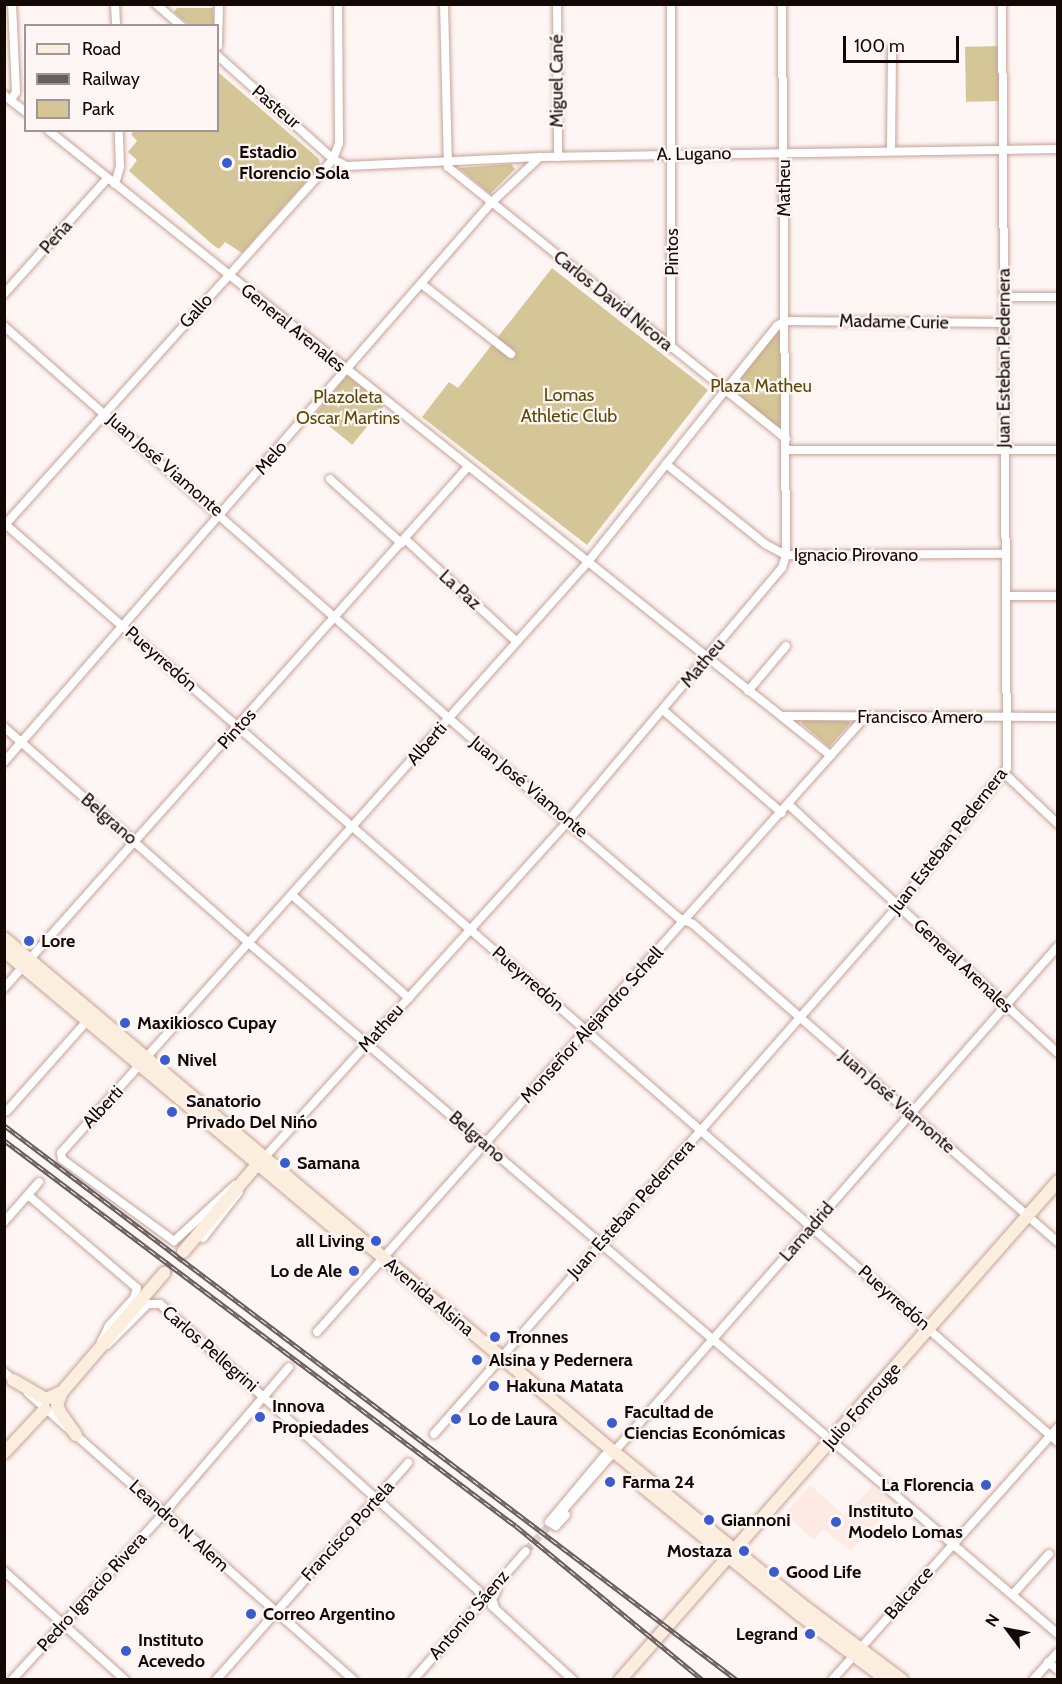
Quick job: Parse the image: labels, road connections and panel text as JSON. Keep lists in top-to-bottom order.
{
  "streets": {
    "main road": ["Matheu", "Avenida Alsina", "Julio Fonrouge"],
    "street": [
      "Miguel Cané",
      "Pasteur",
      "A. Lugano",
      "Peña",
      "Pintos",
      "Carlos David Nicora",
      "Gallo",
      "Madame Curie",
      "General Arenales",
      "Juan Esteban Pedernera",
      "Melo",
      "Juan José Viamonte",
      "Ignacio Pirovano",
      "La Paz",
      "Pueyrredón",
      "Francisco Amero",
      "Alberti",
      "Belgrano",
      "Monseñor Alejandro Schell",
      "Lamadrid",
      "Carlos Pellegrini",
      "Leandro N. Alem",
      "Francisco Portela",
      "Pedro Ignacio Rivera",
      "Balcarce",
      "Antonio Sáenz"
    ]
  },
  "crossings": [
    ["Miguel Cané", "A. Lugano"],
    ["Pasteur", "A. Lugano"],
    ["Pasteur", "Gallo"],
    ["A. Lugano", "Matheu"],
    ["A. Lugano", "Pintos"],
    ["A. Lugano", "Carlos David Nicora"],
    ["A. Lugano", "Gallo"],
    ["A. Lugano", "Juan Esteban Pedernera"],
    ["A. Lugano", "Melo"],
    ["Matheu", "Carlos David Nicora"],
    ["Matheu", "Madame Curie"],
    ["Matheu", "General Arenales"],
    ["Matheu", "Juan José Viamonte"],
    ["Matheu", "Ignacio Pirovano"],
    ["Matheu", "Pueyrredón"],
    ["Matheu", "Alberti"],
    ["Matheu", "Belgrano"],
    ["Matheu", "Avenida Alsina"],
    ["Peña", "General Arenales"],
    ["Pintos", "Carlos David Nicora"],
    ["Pintos", "General Arenales"],
    ["Pintos", "Juan José Viamonte"],
    ["Pintos", "La Paz"],
    ["Pintos", "Pueyrredón"],
    ["Pintos", "Belgrano"],
    ["Pintos", "Avenida Alsina"],
    ["Carlos David Nicora", "Melo"],
    ["Carlos David Nicora", "Alberti"],
    ["Gallo", "General Arenales"],
    ["Gallo", "Juan José Viamonte"],
    ["Gallo", "Pueyrredón"],
    ["Madame Curie", "Juan Esteban Pedernera"],
    ["Madame Curie", "Alberti"],
    ["General Arenales", "Juan Esteban Pedernera"],
    ["General Arenales", "Melo"],
    ["General Arenales", "Alberti"],
    ["General Arenales", "Monseñor Alejandro Schell"],
    ["General Arenales", "Lamadrid"],
    ["Juan Esteban Pedernera", "Juan José Viamonte"],
    ["Juan Esteban Pedernera", "Ignacio Pirovano"],
    ["Juan Esteban Pedernera", "Pueyrredón"],
    ["Juan Esteban Pedernera", "Francisco Amero"],
    ["Juan Esteban Pedernera", "Belgrano"],
    ["Juan Esteban Pedernera", "Avenida Alsina"],
    ["Melo", "Juan José Viamonte"],
    ["Melo", "Pueyrredón"],
    ["Melo", "Belgrano"],
    ["Juan José Viamonte", "Alberti"],
    ["Juan José Viamonte", "Monseñor Alejandro Schell"],
    ["Juan José Viamonte", "Lamadrid"],
    ["Juan José Viamonte", "Julio Fonrouge"],
    ["Ignacio Pirovano", "Alberti"],
    ["La Paz", "Alberti"],
    ["Pueyrredón", "Alberti"],
    ["Pueyrredón", "Monseñor Alejandro Schell"],
    ["Pueyrredón", "Lamadrid"],
    ["Pueyrredón", "Julio Fonrouge"],
    ["Pueyrredón", "Balcarce"],
    ["Francisco Amero", "Monseñor Alejandro Schell"],
    ["Alberti", "Belgrano"],
    ["Alberti", "Avenida Alsina"],
    ["Belgrano", "Monseñor Alejandro Schell"],
    ["Belgrano", "Lamadrid"],
    ["Belgrano", "Julio Fonrouge"],
    ["Belgrano", "Balcarce"],
    ["Monseñor Alejandro Schell", "Avenida Alsina"],
    ["Lamadrid", "Avenida Alsina"],
    ["Avenida Alsina", "Julio Fonrouge"],
    ["Avenida Alsina", "Balcarce"],
    ["Carlos Pellegrini", "Francisco Portela"],
    ["Carlos Pellegrini", "Pedro Ignacio Rivera"],
    ["Carlos Pellegrini", "Antonio Sáenz"],
    ["Leandro N. Alem", "Francisco Portela"],
    ["Leandro N. Alem", "Pedro Ignacio Rivera"]
  ],
  "parks": ["Plaza Matheu", "Lomas Athletic Club", "Plazoleta Oscar Martins"],
  "places": [
    "Estadio Florencio Sola",
    "Lore",
    "Maxikiosco Cupay",
    "Nivel",
    "Sanatorio Privado Del Nińo",
    "Samana",
    "all Living",
    "Lo de Ale",
    "Tronnes",
    "Alsina y Pedernera",
    "Hakuna Matata",
    "Innova Propiedades",
    "Lo de Laura",
    "Facultad de Ciencias Económicas",
    "Farma 24",
    "La Florencia",
    "Giannoni",
    "Instituto Modelo Lomas",
    "Mostaza",
    "Good Life",
    "Correo Argentino",
    "Legrand",
    "Instituto Acevedo"
  ],
  "legend": ["Road", "Railway", "Park"],
  "scale_bar": "100 m",
  "north": "top left"
}
